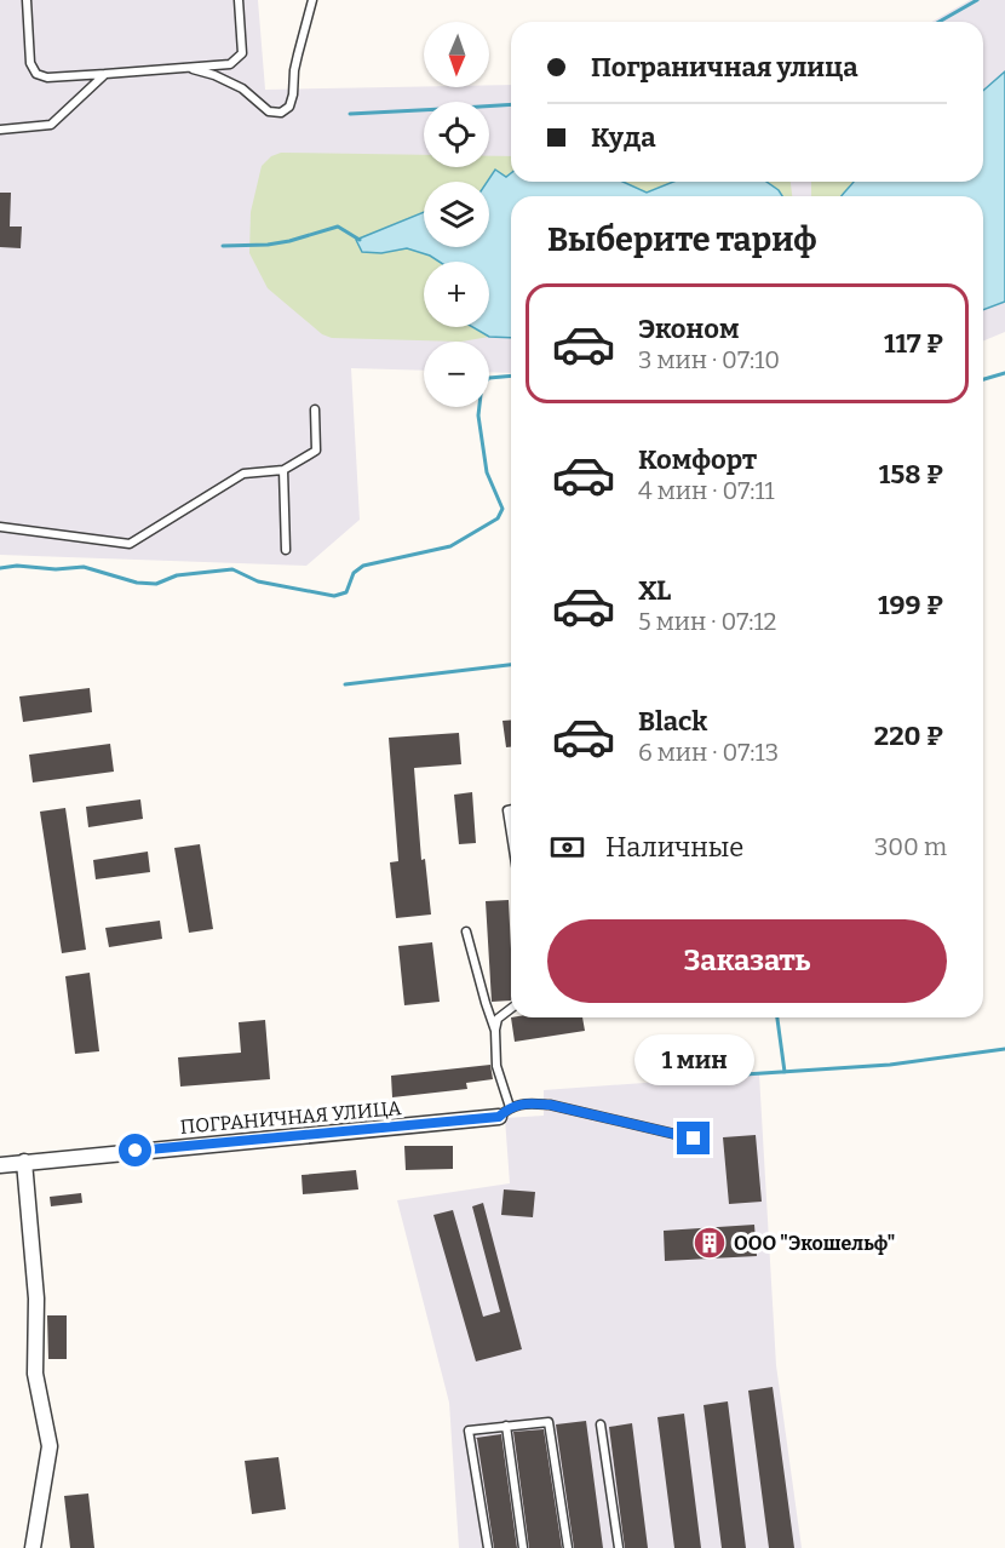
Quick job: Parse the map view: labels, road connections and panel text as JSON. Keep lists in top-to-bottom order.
{
  "streets": {
    "street": ["ПОГРАНИЧНАЯ УЛИЦА"]
  },
  "places": {
    "building": ["ООО \"Экошельф\""]
  },
  "north": "bottom",
  "page": {
    "map_buttons": ["+", "−"],
    "banner": ["Пограничная улица", "Куда"],
    "heading": "Выберите тариф",
    "list": [
      {
        "name": "Эконом",
        "note": "3 мин · 07:10",
        "value": "117 ₽"
      },
      {
        "name": "Комфорт",
        "note": "4 мин · 07:11",
        "value": "158 ₽"
      },
      {
        "name": "XL",
        "note": "5 мин · 07:12",
        "value": "199 ₽"
      },
      {
        "name": "Black",
        "note": "6 мин · 07:13",
        "value": "220 ₽"
      }
    ],
    "pay": ["Наличные", "300 m"],
    "buttons": "Заказать",
    "bubble": "1 мин"
  }
}
